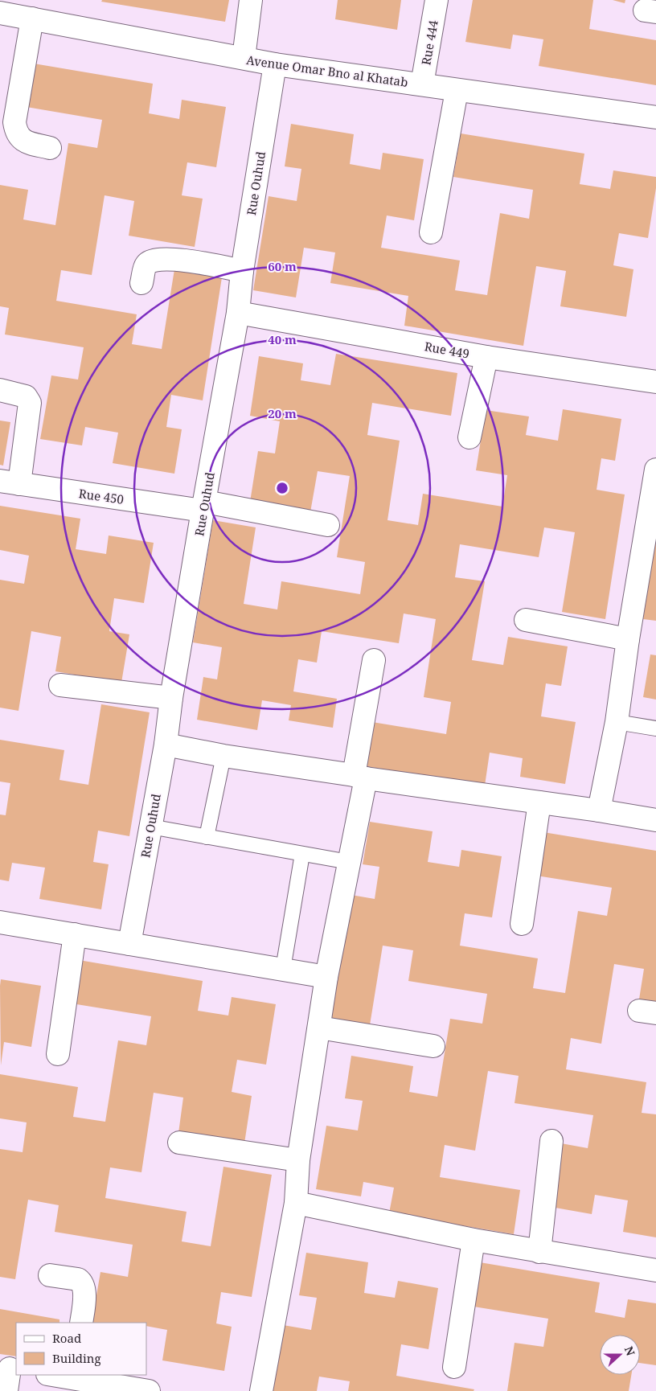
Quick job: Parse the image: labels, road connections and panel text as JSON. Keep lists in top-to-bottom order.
{
  "streets": {
    "street": [
      "Rue 444",
      "Avenue Omar Bno al Khatab",
      "Rue Ouhud",
      "Rue 449",
      "Rue 450"
    ]
  },
  "crossings": [
    ["Rue 444", "Avenue Omar Bno al Khatab"],
    ["Avenue Omar Bno al Khatab", "Rue Ouhud"],
    ["Rue Ouhud", "Rue 449"],
    ["Rue Ouhud", "Rue 450"]
  ],
  "legend": ["Road", "Building"],
  "north": "right",
  "rings": ["60 m", "40 m", "20 m"]
}
